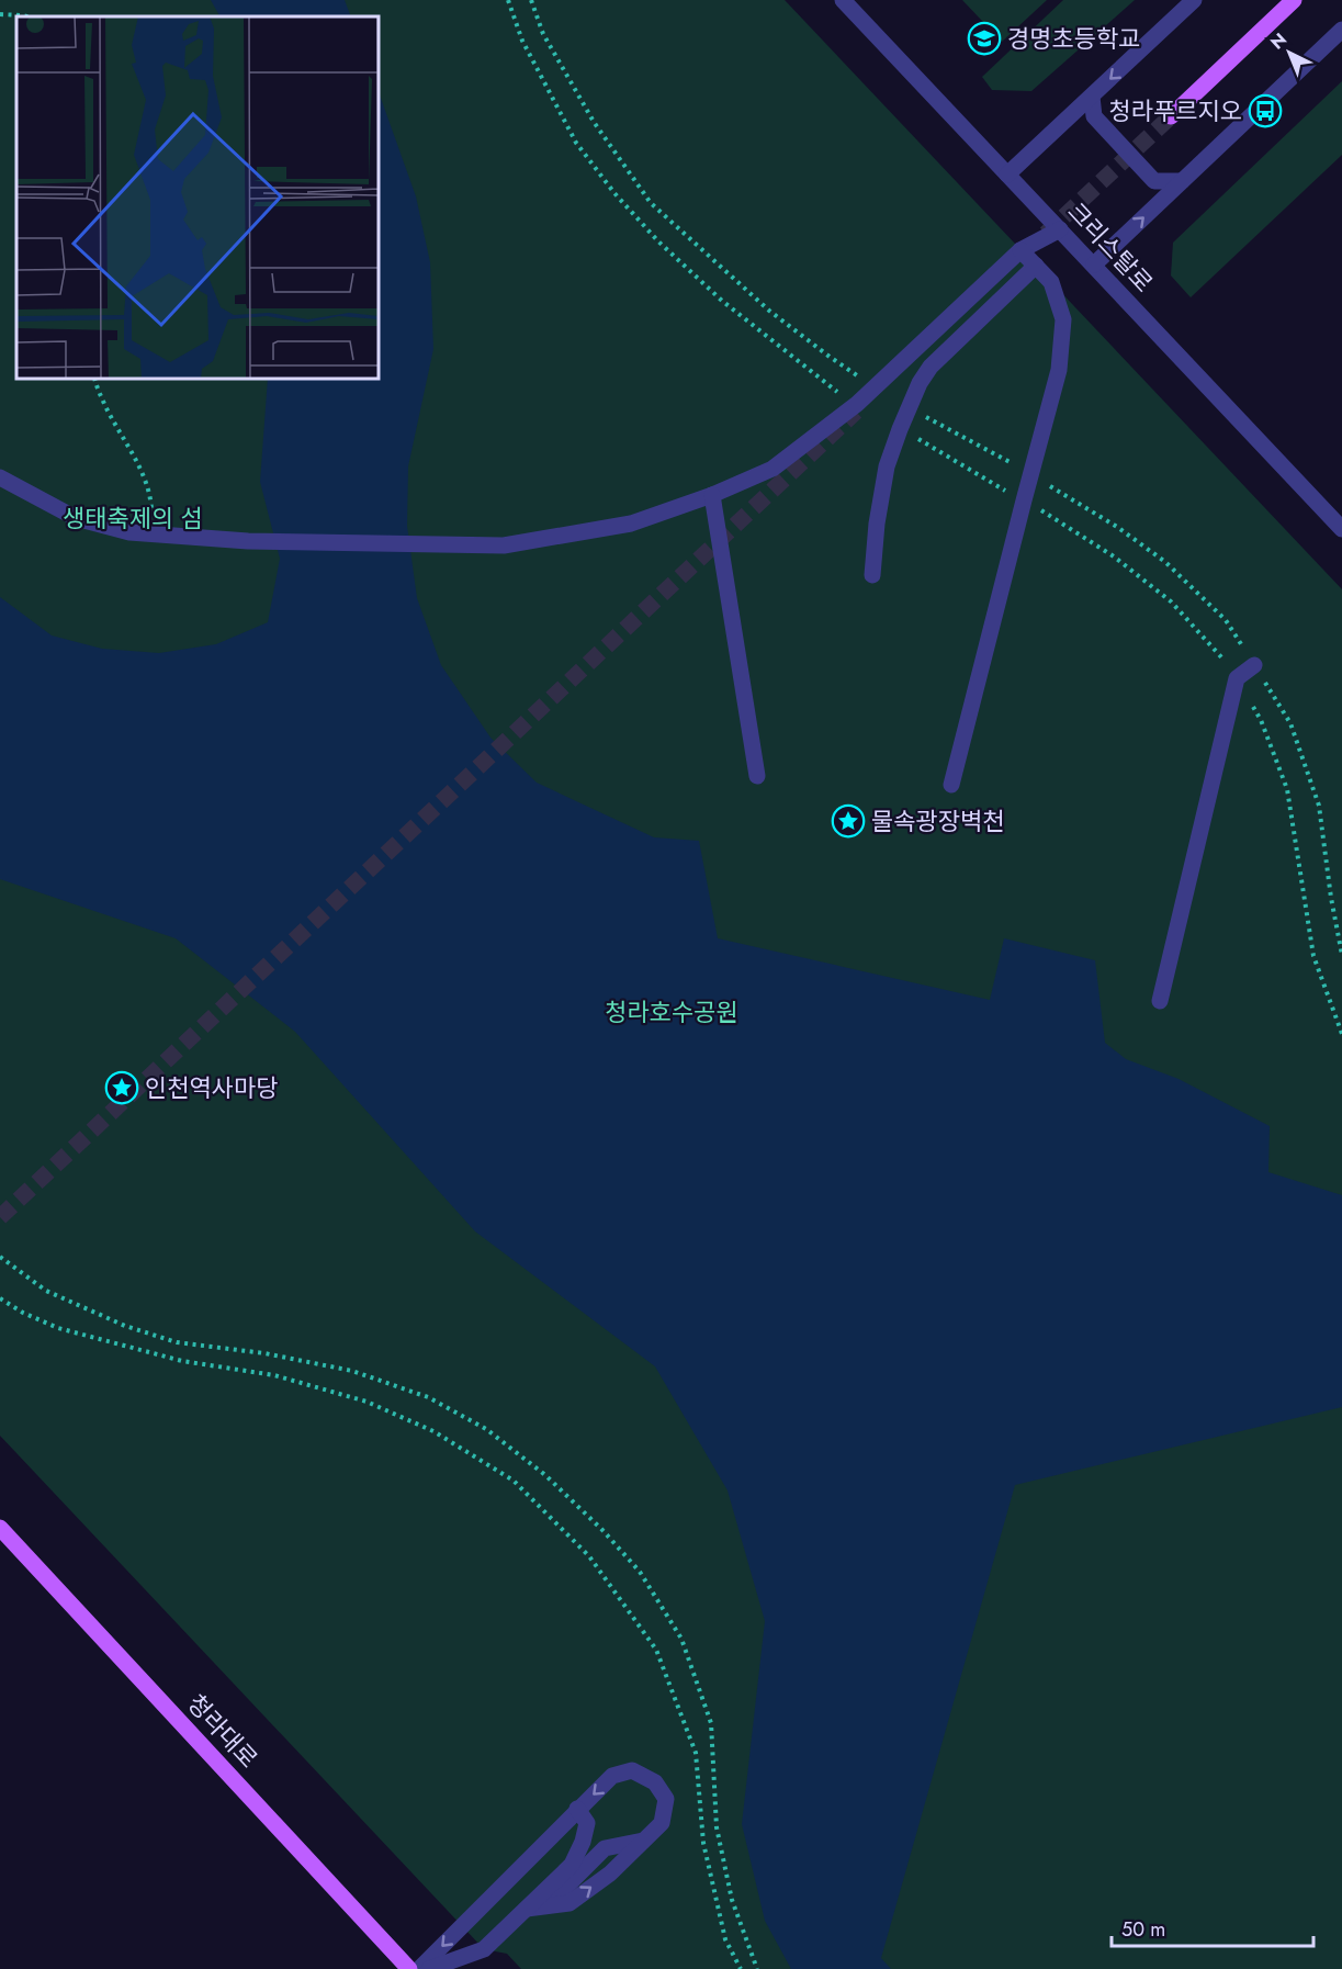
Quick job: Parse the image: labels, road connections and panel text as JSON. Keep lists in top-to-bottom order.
{
  "streets": {
    "main road": ["청라대로"],
    "street": ["크리스탈로"]
  },
  "parks": ["생태축제의 섬", "청라호수공원"],
  "places": {
    "school or university": ["경명초등학교"],
    "bus stop": ["청라푸르지오"],
    "place": ["물속광장벽천", "인천역사마당"]
  },
  "scale_bar": "50 m",
  "north": "top left"
}
